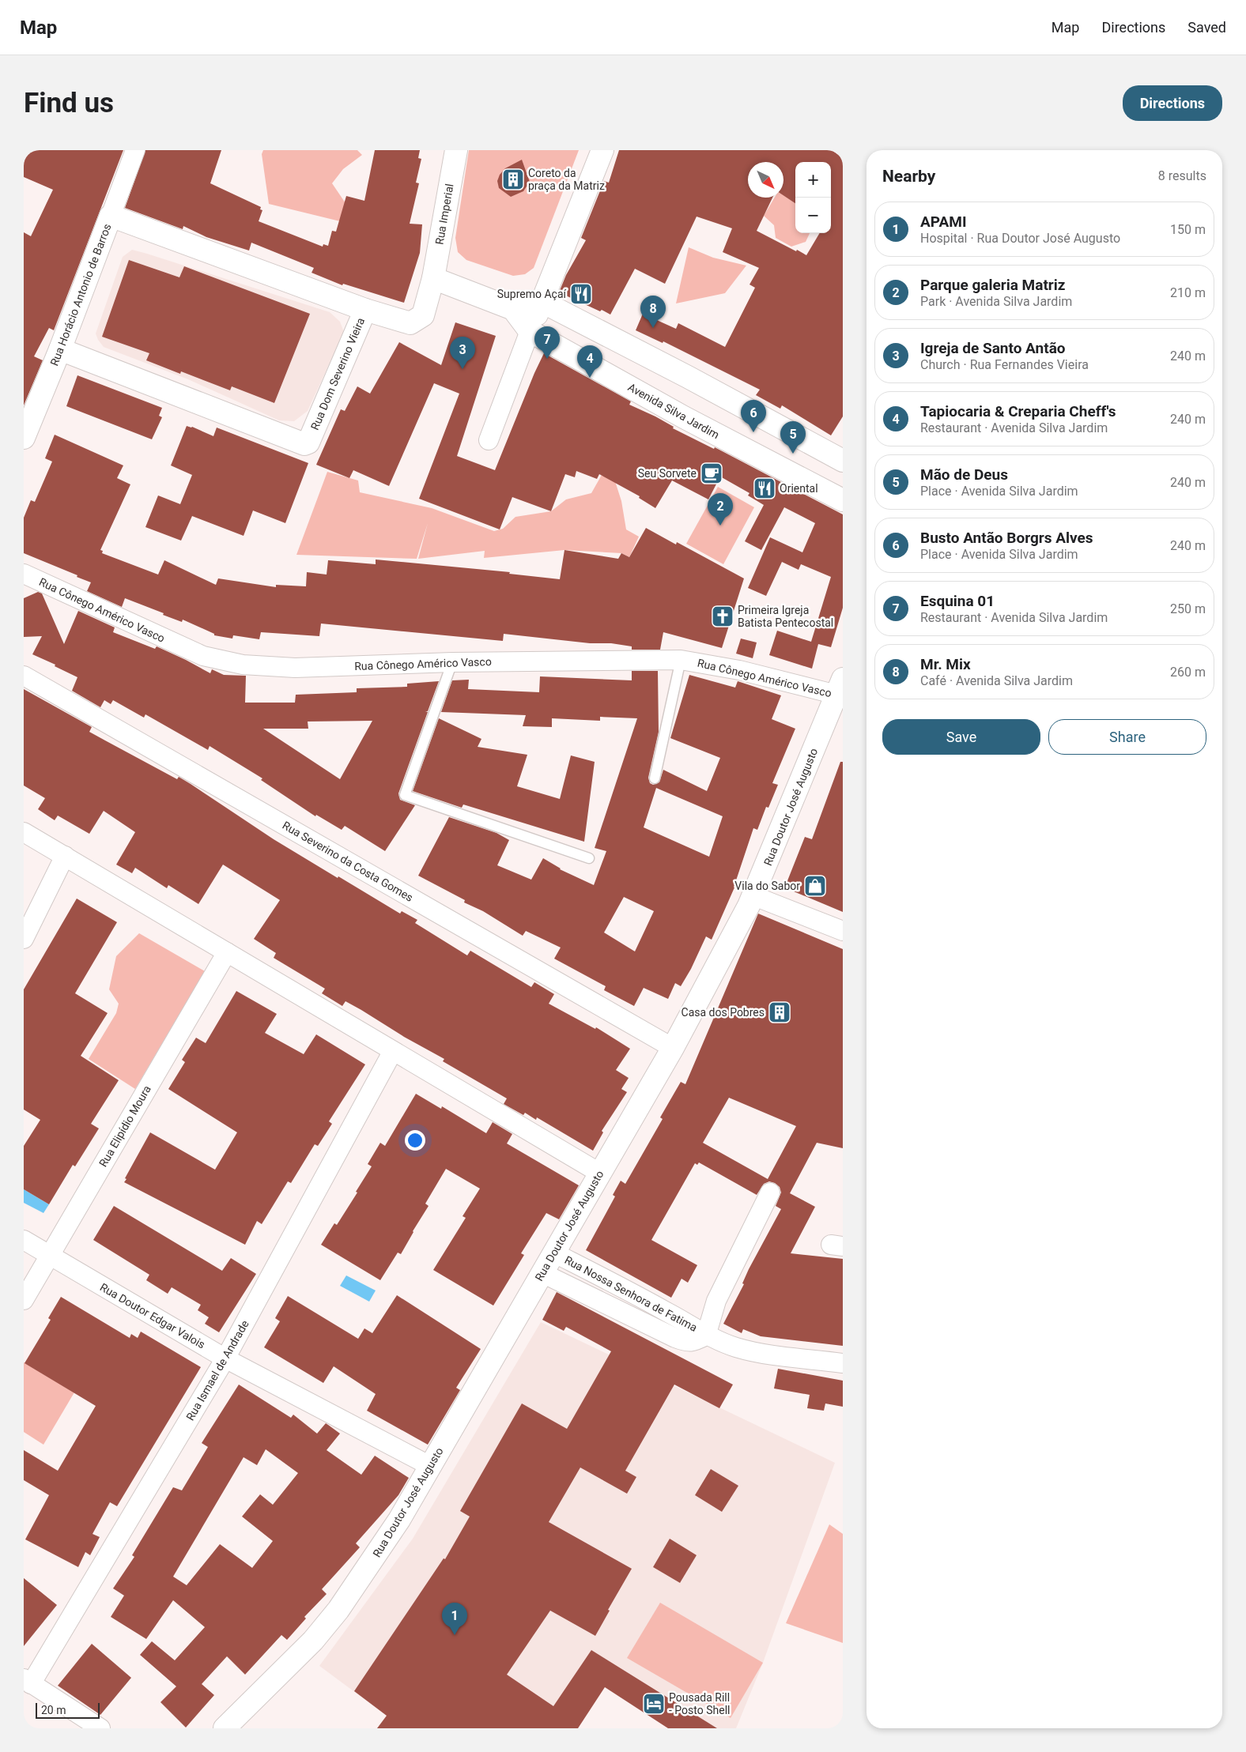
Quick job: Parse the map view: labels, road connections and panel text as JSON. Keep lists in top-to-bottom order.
{
  "streets": {
    "main road": [
      "Rua Imperial",
      "Rua Horácio Antonio de Barros",
      "Rua Dom Severino Vieira",
      "Avenida Silva Jardim",
      "Rua Doutor José Augusto"
    ],
    "street": [
      "Rua Cônego Américo Vasco",
      "Rua Severino da Costa Gomes",
      "Rua Elipídio Moura",
      "Rua Nossa Senhora de Fatima",
      "Rua Doutor Edgar Valois",
      "Rua Ismael de Andrade"
    ]
  },
  "crossings": [
    ["Rua Imperial", "Rua Dom Severino Vieira"],
    ["Rua Horácio Antonio de Barros", "Rua Dom Severino Vieira"],
    ["Rua Cônego Américo Vasco", "Rua Doutor José Augusto"],
    ["Rua Doutor José Augusto", "Rua Severino da Costa Gomes"],
    ["Rua Doutor José Augusto", "Rua Nossa Senhora de Fatima"],
    ["Rua Doutor José Augusto", "Rua Doutor Edgar Valois"],
    ["Rua Elipídio Moura", "Rua Doutor Edgar Valois"],
    ["Rua Doutor Edgar Valois", "Rua Ismael de Andrade"]
  ],
  "places": {
    "building": ["Coreto da praça da Matriz", "Casa dos Pobres"],
    "restaurant": ["Supremo Açaí", "Oriental"],
    "cafe": ["Seu Sorvete"],
    "church": ["Primeira Igreja Batista Pentecostal"],
    "shop": ["Vila do Sabor"],
    "hotel": ["Pousada Rill - Posto Shell"]
  },
  "scale_bar": "20 m",
  "north": "bottom right",
  "page": {
    "header": "Map",
    "nav": ["Map", "Directions", "Saved"],
    "buttons": [
      "Directions",
      ["Save", "Share"]
    ],
    "title": "Find us",
    "heading": ["Nearby", "8 results"],
    "map_buttons": ["+", "−"],
    "list": [
      {
        "mark": "1",
        "name": "APAMI",
        "note": "Hospital · Rua Doutor José Augusto",
        "value": "150 m"
      },
      {
        "mark": "2",
        "name": "Parque galeria Matriz",
        "note": "Park · Avenida Silva Jardim",
        "value": "210 m"
      },
      {
        "mark": "3",
        "name": "Igreja de Santo Antão",
        "note": "Church · Rua Fernandes Vieira",
        "value": "240 m"
      },
      {
        "mark": "4",
        "name": "Tapiocaria & Creparia Cheff's",
        "note": "Restaurant · Avenida Silva Jardim",
        "value": "240 m"
      },
      {
        "mark": "5",
        "name": "Mão de Deus",
        "note": "Place · Avenida Silva Jardim",
        "value": "240 m"
      },
      {
        "mark": "6",
        "name": "Busto Antão Borgrs Alves",
        "note": "Place · Avenida Silva Jardim",
        "value": "240 m"
      },
      {
        "mark": "7",
        "name": "Esquina 01",
        "note": "Restaurant · Avenida Silva Jardim",
        "value": "250 m"
      },
      {
        "mark": "8",
        "name": "Mr. Mix",
        "note": "Café · Avenida Silva Jardim",
        "value": "260 m"
      }
    ],
    "pins": [
      "8",
      "7",
      "3",
      "4",
      "6",
      "5",
      "2",
      "1"
    ],
    "scale": "20 m"
  }
}
